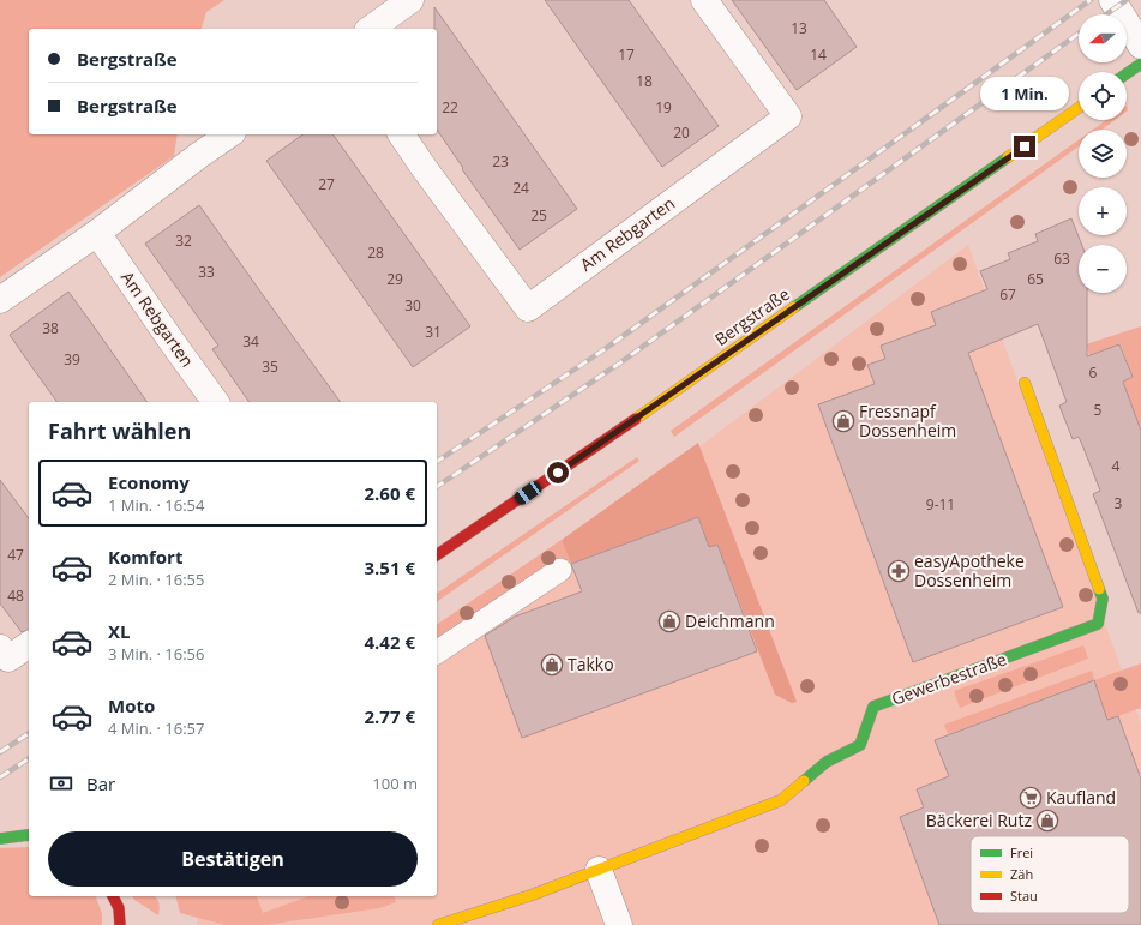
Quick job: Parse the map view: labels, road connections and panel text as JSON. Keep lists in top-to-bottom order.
{
  "streets": {
    "street": ["Am Rebgarten", "Bergstraße", "Gewerbestraße"]
  },
  "places": {
    "shop": [
      "Fressnapf Dossenheim",
      "Deichmann",
      "Takko",
      "Bäckerei Rutz"
    ],
    "pharmacy": ["easyApotheke Dossenheim"],
    "supermarket": ["Kaufland"]
  },
  "house_numbers": [
    "13",
    "17",
    "14",
    "18",
    "22",
    "19",
    "20",
    "23",
    "27",
    "24",
    "25",
    "32",
    "28",
    "63",
    "33",
    "29",
    "65",
    "67",
    "30",
    "38",
    "31",
    "34",
    "39",
    "35",
    "6",
    "5",
    "4",
    "3",
    "9-11",
    "47",
    "48"
  ],
  "legend": ["Frei", "Zäh", "Stau"],
  "north": "left",
  "page": {
    "map_buttons": ["+", "−"],
    "banner": ["Bergstraße", "Bergstraße"],
    "bubble": "1 Min.",
    "heading": "Fahrt wählen",
    "list": [
      {
        "name": "Economy",
        "note": "1 Min. · 16:54",
        "value": "2.60 €"
      },
      {
        "name": "Komfort",
        "note": "2 Min. · 16:55",
        "value": "3.51 €"
      },
      {
        "name": "XL",
        "note": "3 Min. · 16:56",
        "value": "4.42 €"
      },
      {
        "name": "Moto",
        "note": "4 Min. · 16:57",
        "value": "2.77 €"
      }
    ],
    "pay": ["Bar", "100 m"],
    "buttons": "Bestätigen"
  }
}
